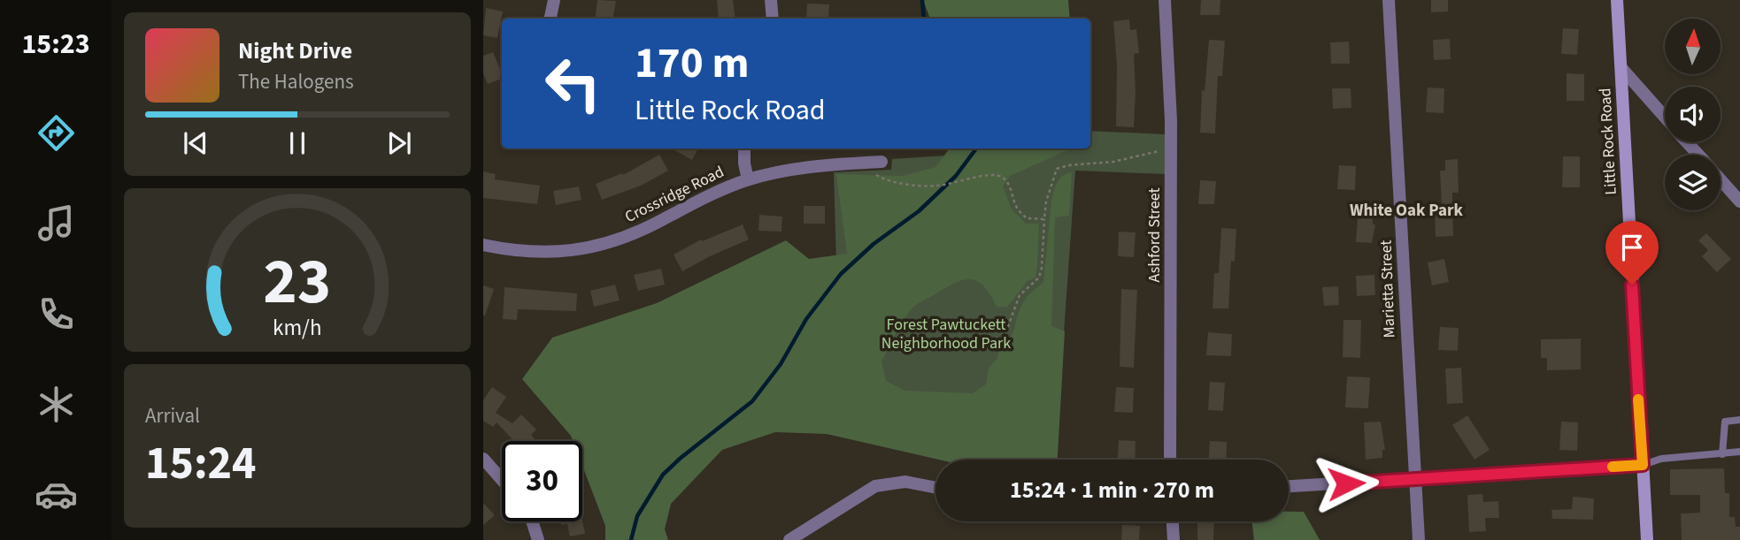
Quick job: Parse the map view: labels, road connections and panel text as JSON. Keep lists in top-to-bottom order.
{
  "streets": {
    "main road": ["Little Rock Road"],
    "street": ["Crossridge Road", "Ashford Street", "Marietta Street"]
  },
  "districts": ["White Oak Park"],
  "parks": ["Forest Pawtuckett Neighborhood Park"],
  "north": "top",
  "page": {
    "tabs": "15:23",
    "turn": ["170 m", "Little Rock Road"],
    "song": ["Night Drive", "The Halogens"],
    "tile": ["Arrival", "15:24"],
    "limit": "30",
    "trip": "15:24 · 1 min · 270 m",
    "gauge": ["23", "km/h"]
  }
}
